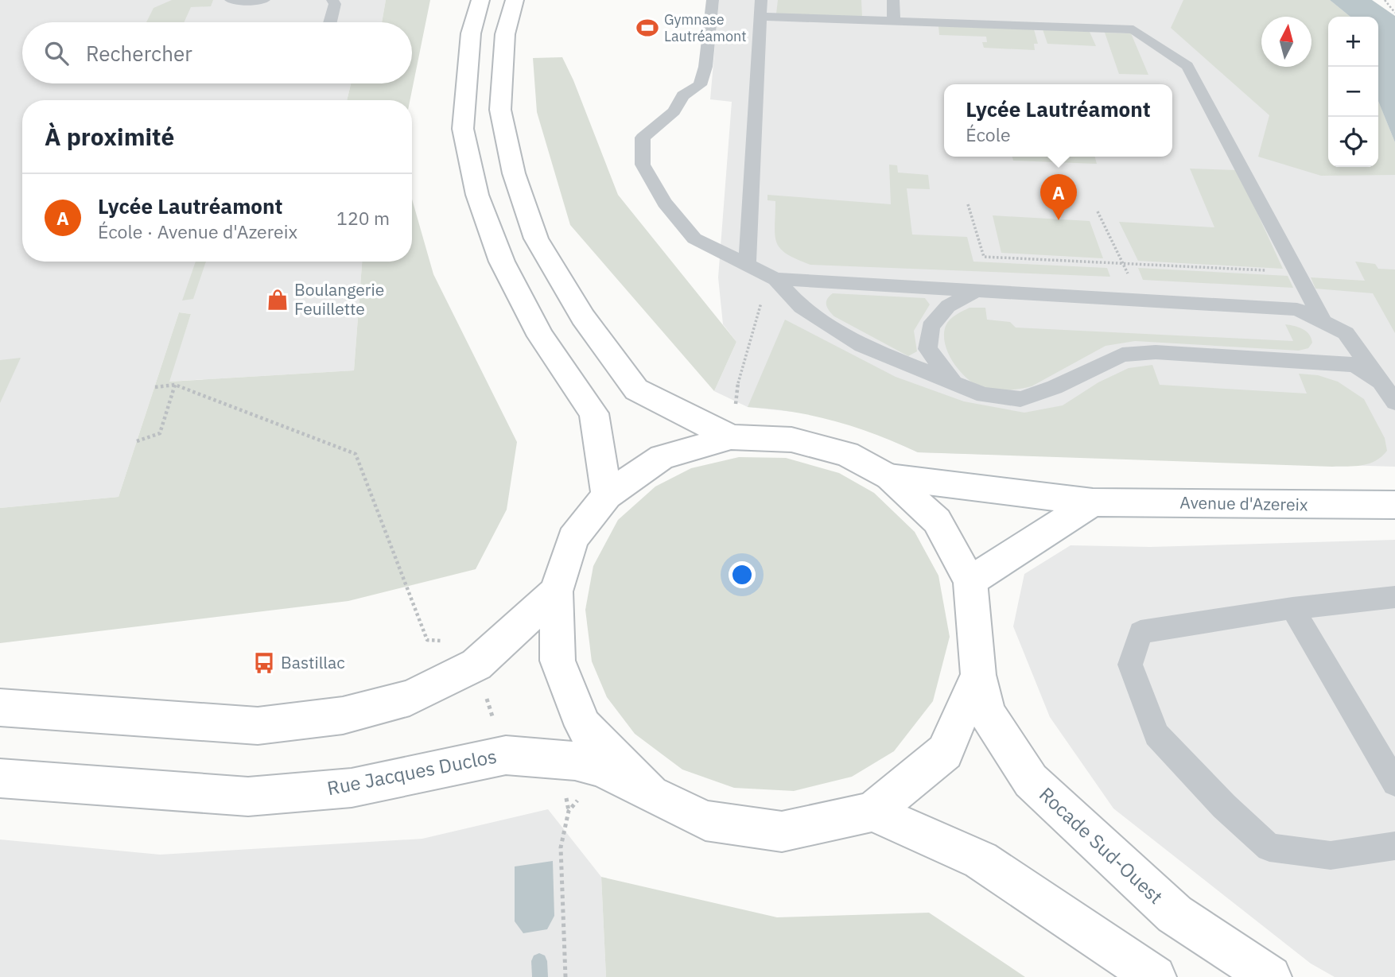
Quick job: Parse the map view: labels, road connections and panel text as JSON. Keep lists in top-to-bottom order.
{
  "streets": {
    "main road": ["Avenue d'Azereix", "Rue Jacques Duclos", "Rocade Sud-Ouest"]
  },
  "places": {
    "sports": ["Gymnase Lautréamont"],
    "shop": ["Boulangerie Feuillette"],
    "bus stop": ["Bastillac"]
  },
  "north": "top",
  "page": {
    "map_buttons": ["+", "−"],
    "search": "Rechercher",
    "popup": ["Lycée Lautréamont", "École"],
    "heading": "À proximité",
    "list": [
      {
        "mark": "A",
        "name": "Lycée Lautréamont",
        "note": "École · Avenue d'Azereix",
        "value": "120 m"
      }
    ],
    "pins": "A"
  }
}
